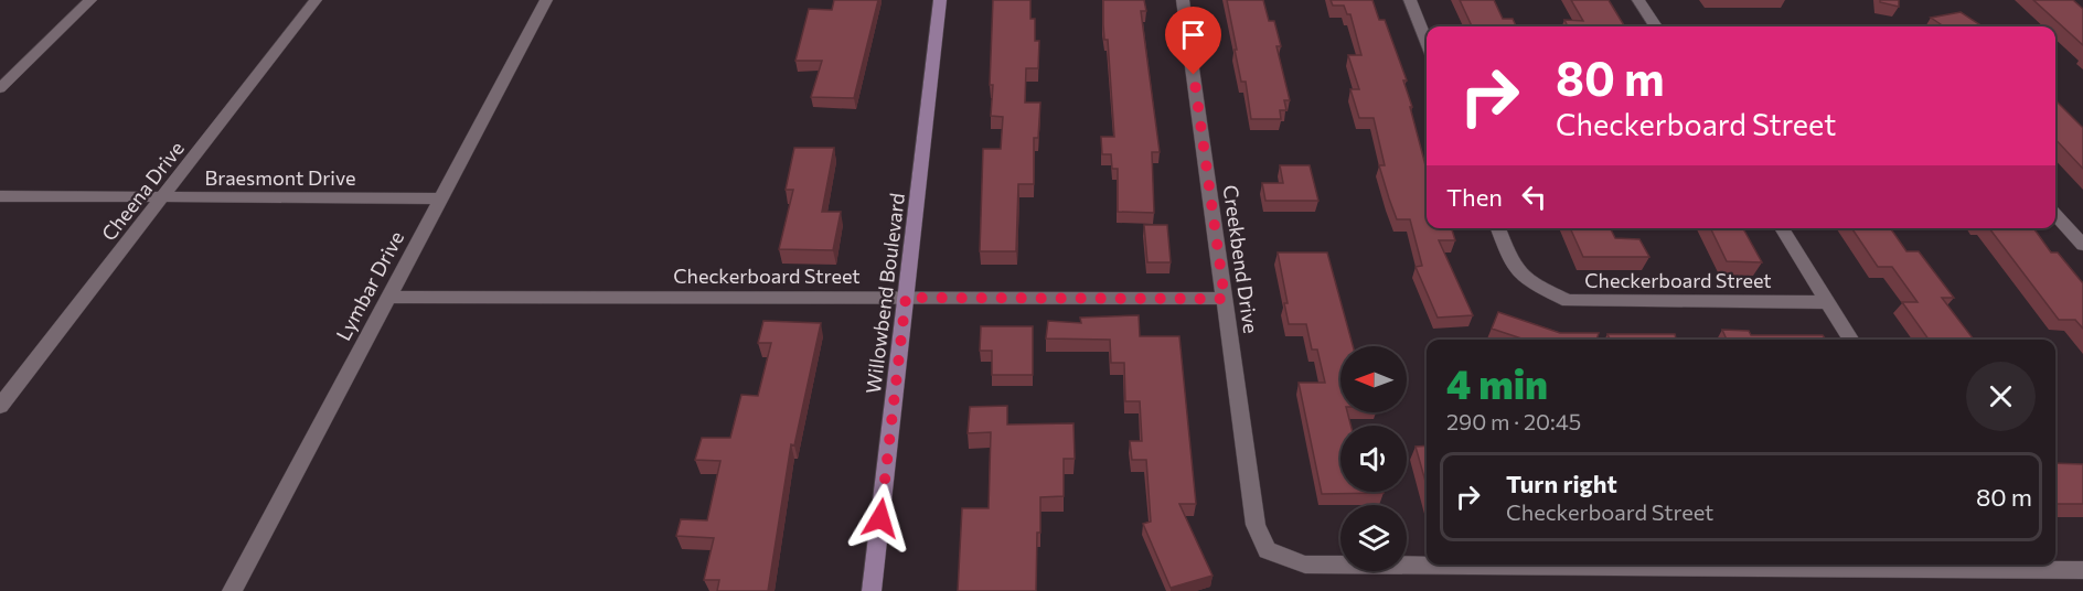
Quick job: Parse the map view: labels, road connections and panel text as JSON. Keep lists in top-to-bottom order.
{
  "streets": {
    "main road": ["Willowbend Boulevard"],
    "street": [
      "Braesmont Drive",
      "Cheena Drive",
      "Creekbend Drive",
      "Checkerboard Street",
      "Lymbar Drive"
    ]
  },
  "crossings": [
    ["Braesmont Drive", "Cheena Drive"],
    ["Braesmont Drive", "Lymbar Drive"],
    ["Creekbend Drive", "Checkerboard Street"],
    ["Checkerboard Street", "Lymbar Drive"],
    ["Checkerboard Street", "Willowbend Boulevard"]
  ],
  "north": "left",
  "page": {
    "turn": ["80 m", "Checkerboard Street"],
    "then": "Then",
    "heading": ["4 min", "290 m · 20:45"],
    "list": [
      {
        "name": "Turn right",
        "note": "Checkerboard Street",
        "value": "80 m"
      }
    ]
  }
}
